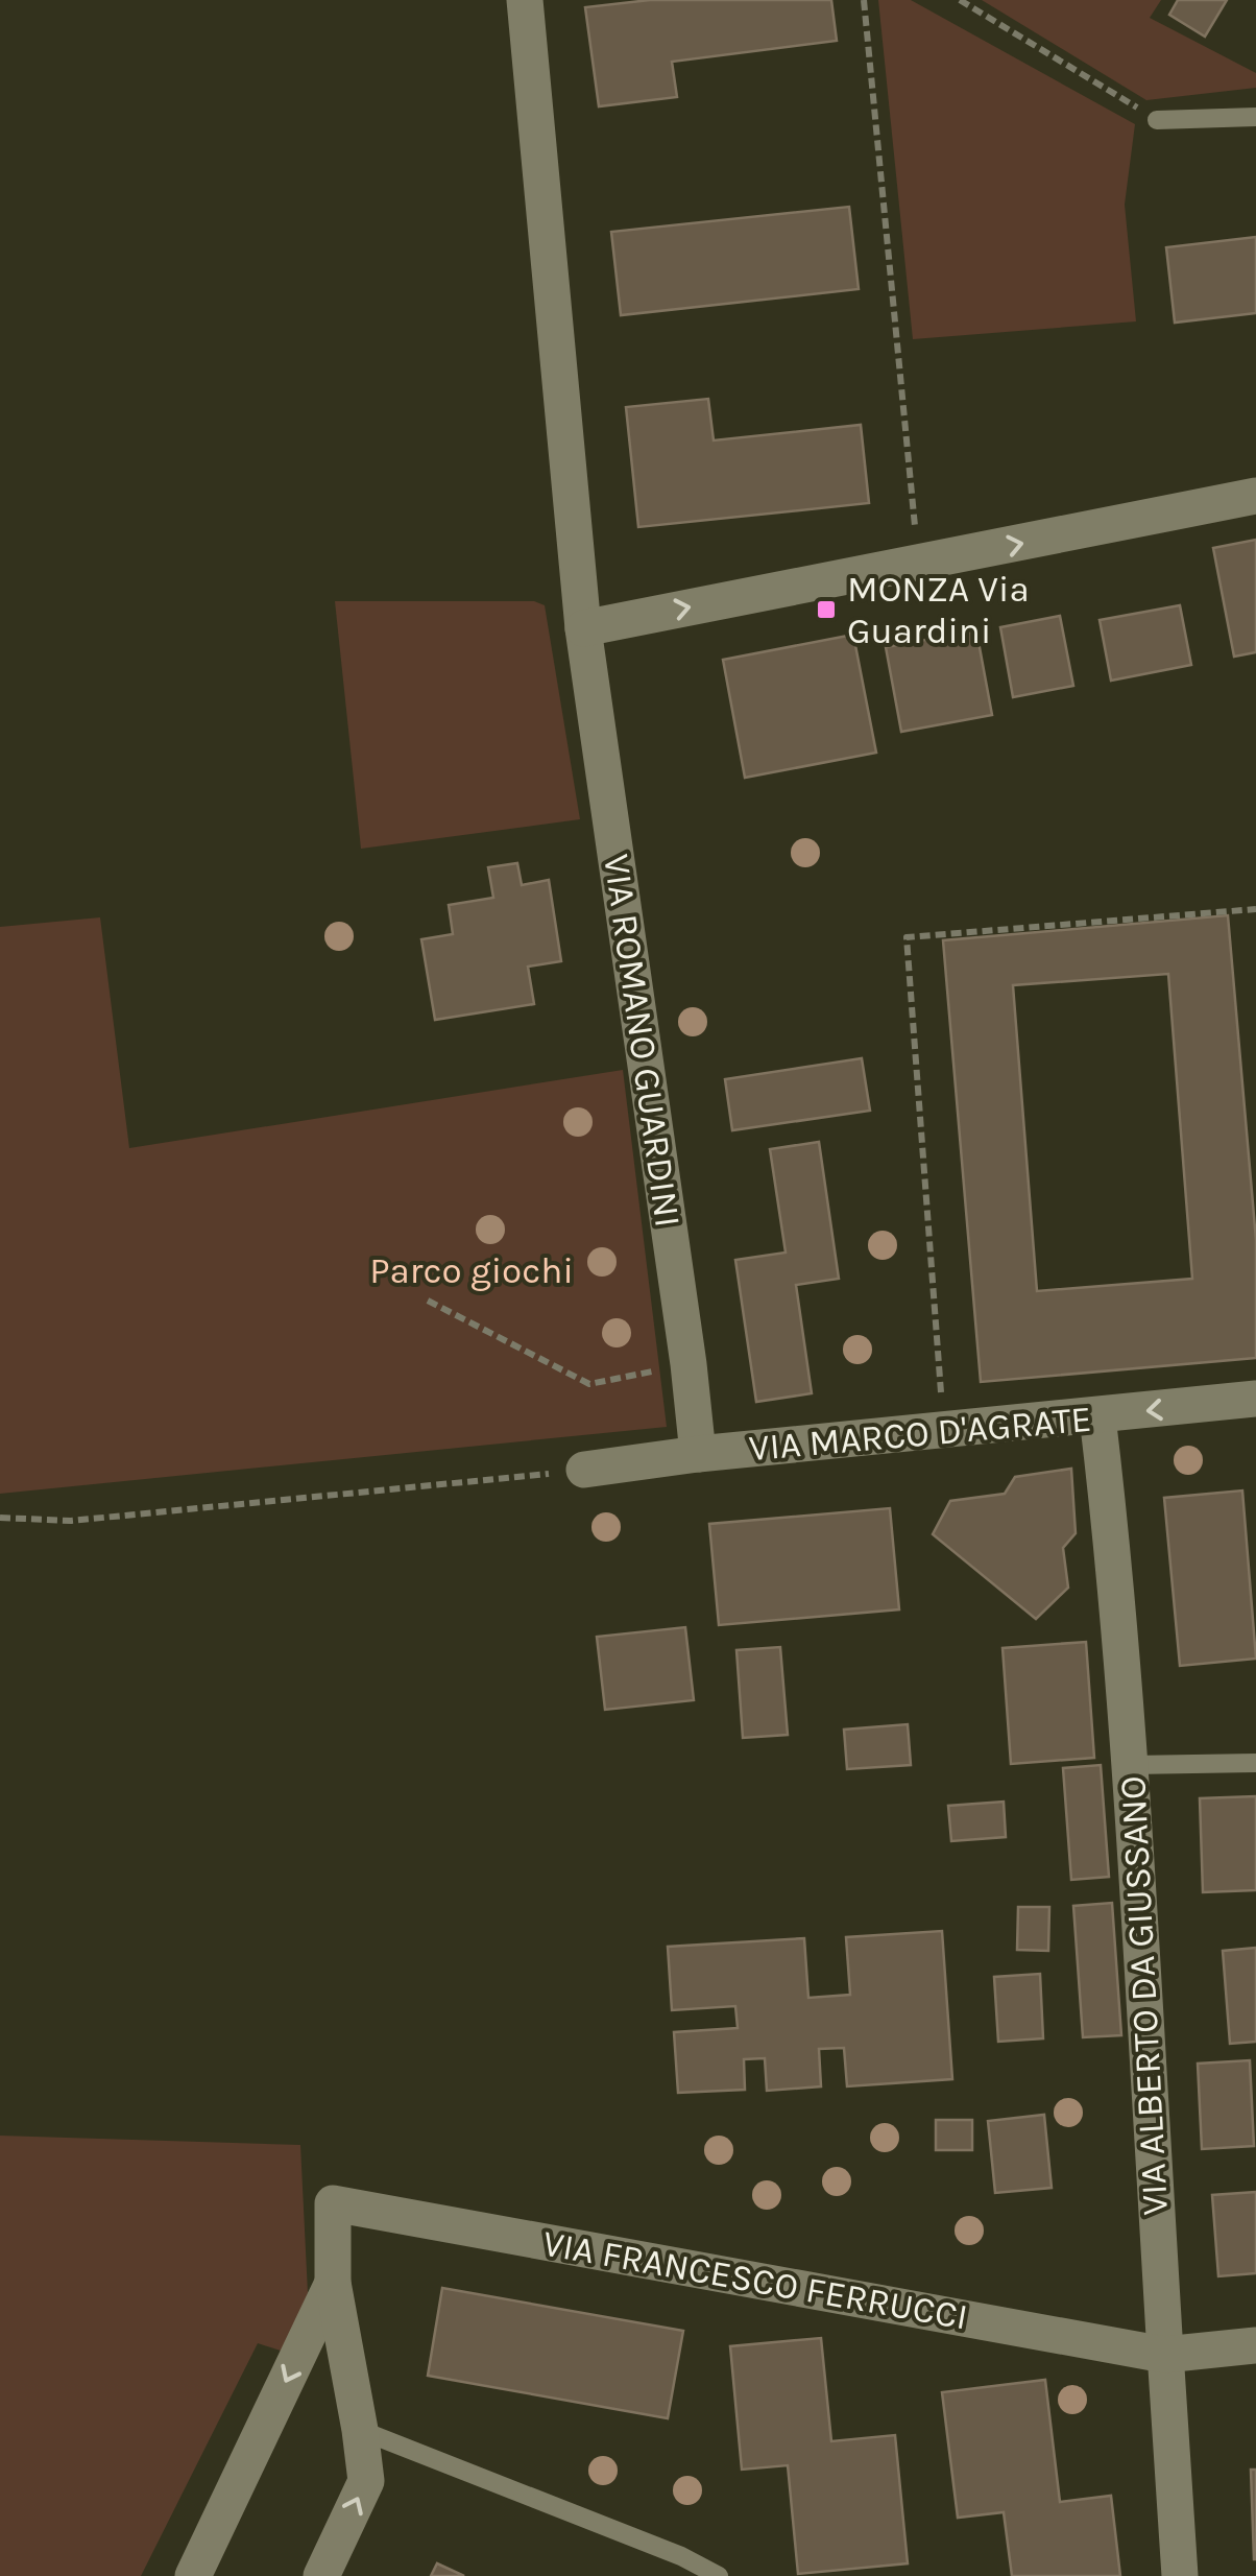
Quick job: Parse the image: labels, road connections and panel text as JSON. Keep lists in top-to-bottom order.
{
  "streets": {
    "street": [
      "VIA ROMANO GUARDINI",
      "VIA MARCO D'AGRATE",
      "VIA ALBERTO DA GIUSSANO",
      "VIA FRANCESCO FERRUCCI"
    ]
  },
  "crossings": [
    ["VIA ROMANO GUARDINI", "VIA MARCO D'AGRATE"],
    ["VIA MARCO D'AGRATE", "VIA ALBERTO DA GIUSSANO"],
    ["VIA ALBERTO DA GIUSSANO", "VIA FRANCESCO FERRUCCI"]
  ],
  "parks": ["Parco giochi"],
  "places": {
    "transit": ["MONZA Via Guardini"]
  }
}
